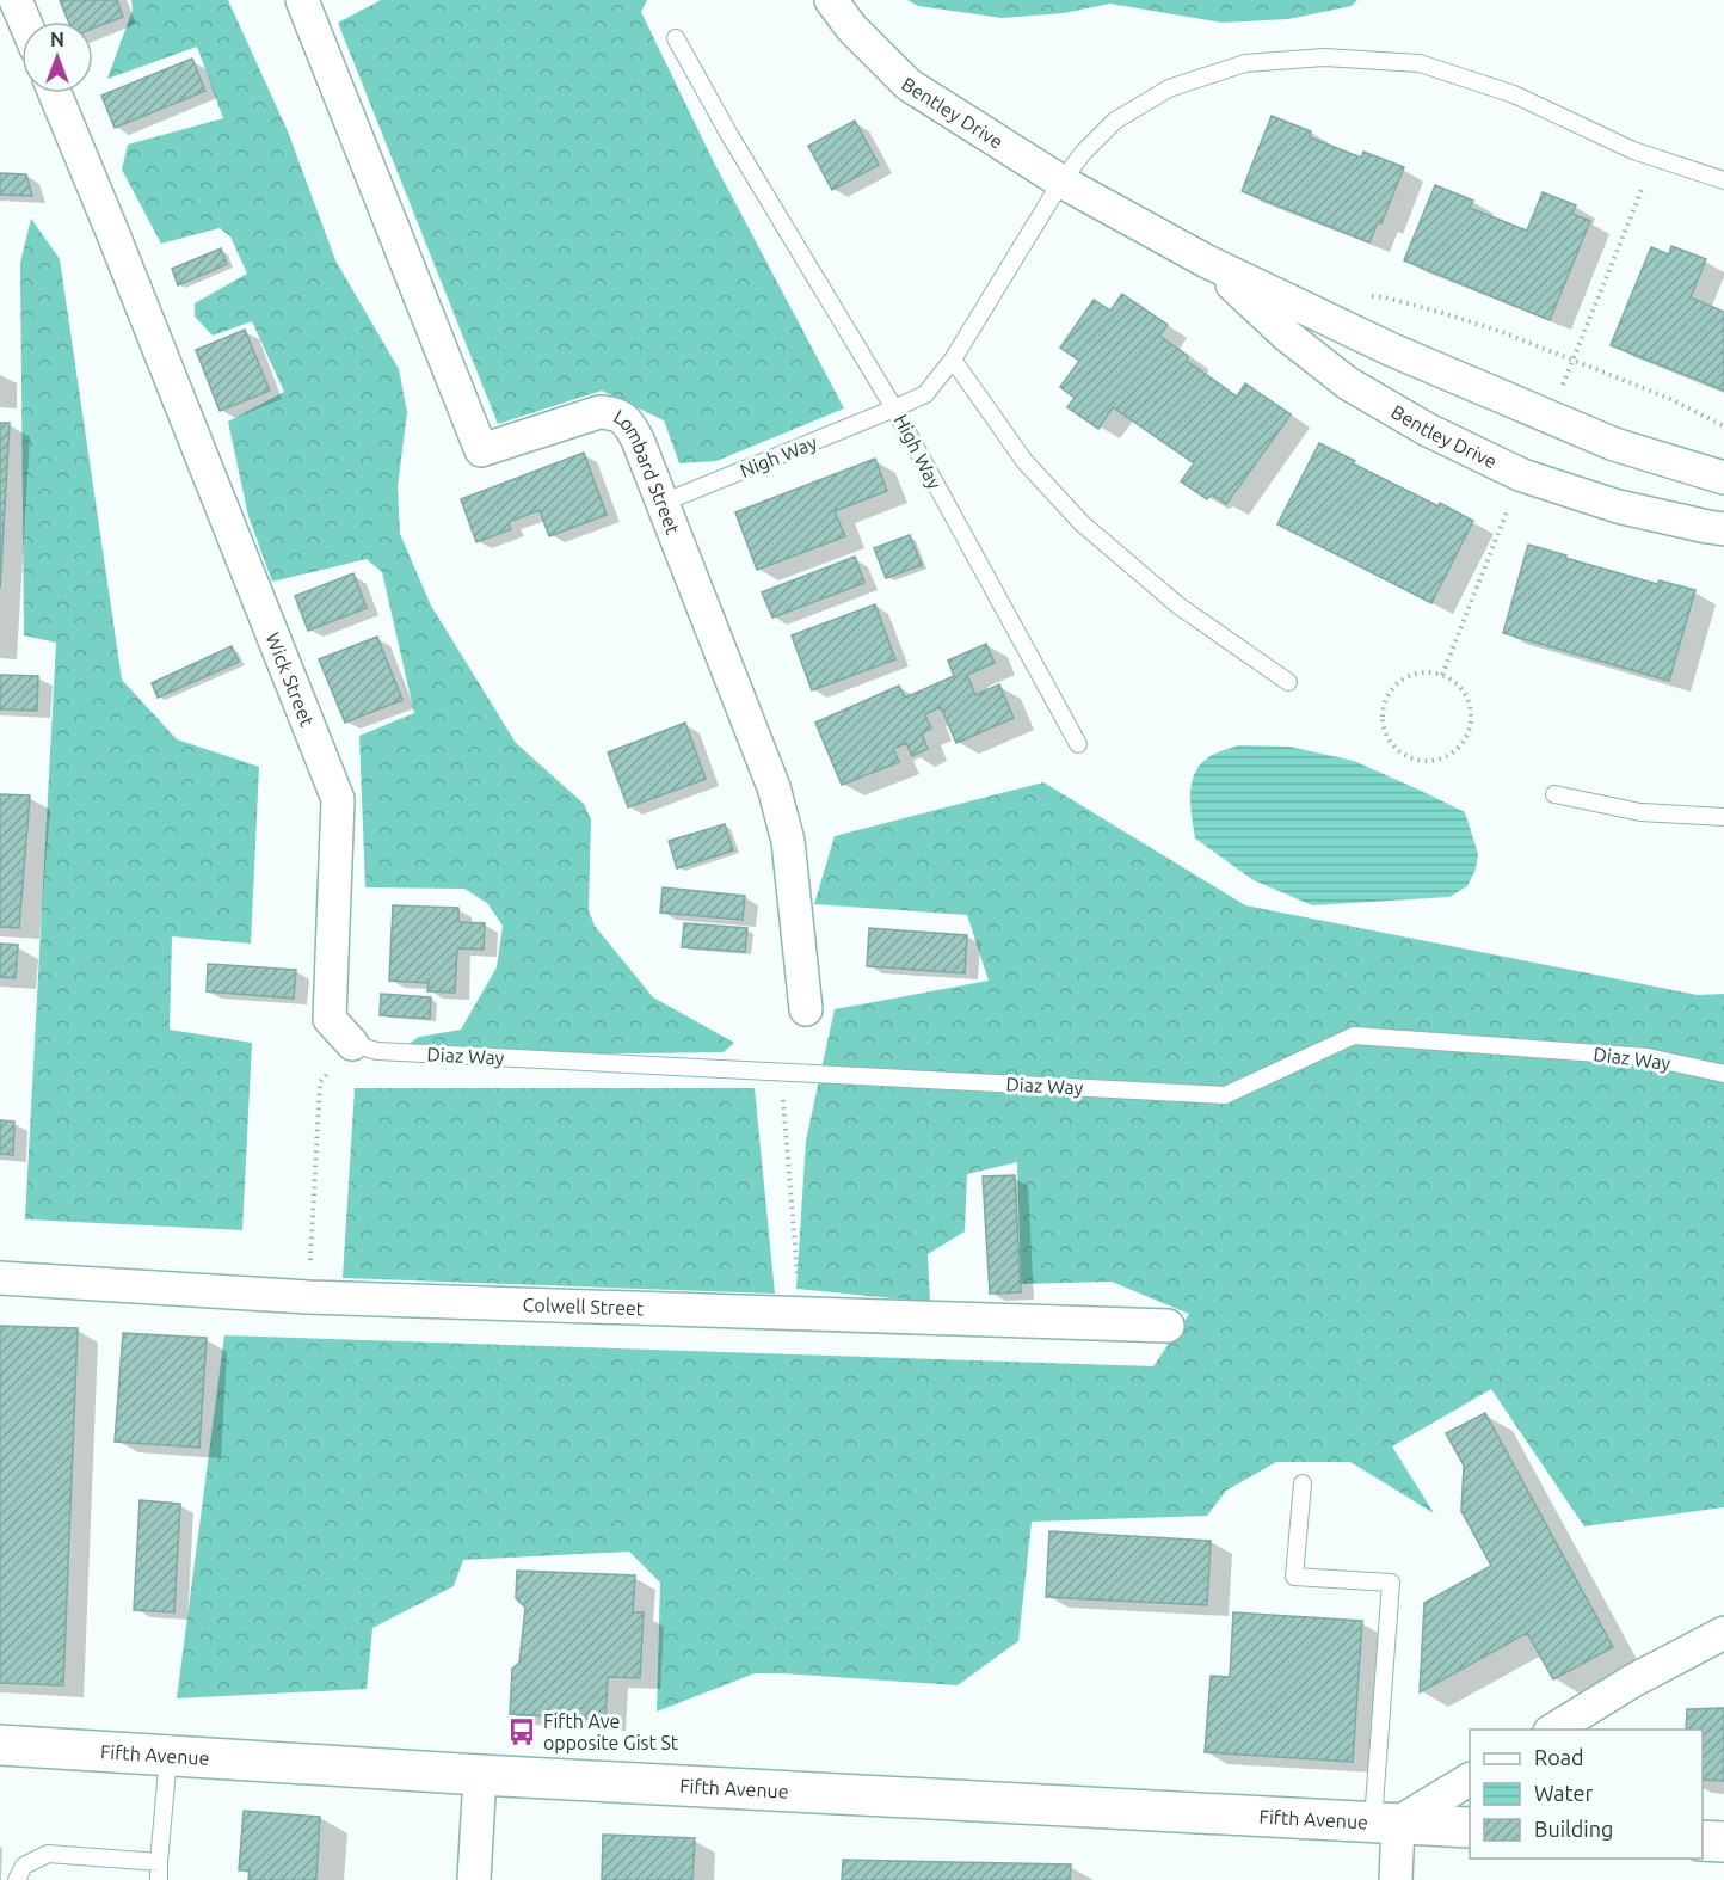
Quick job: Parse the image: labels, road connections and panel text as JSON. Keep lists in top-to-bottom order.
{
  "streets": {
    "main road": ["Fifth Avenue"],
    "street": [
      "Bentley Drive",
      "Lombard Street",
      "Wick Street",
      "Colwell Street"
    ],
    "lane": ["High Way", "Nigh Way", "Diaz Way"]
  },
  "crossings": [
    ["Bentley Drive", "High Way"],
    ["High Way", "Nigh Way"],
    ["Nigh Way", "Lombard Street"],
    ["Wick Street", "Diaz Way"]
  ],
  "places": {
    "bus stop": ["Fifth Ave opposite Gist St"]
  },
  "legend": ["Road", "Water", "Building"],
  "north": "top"
}
